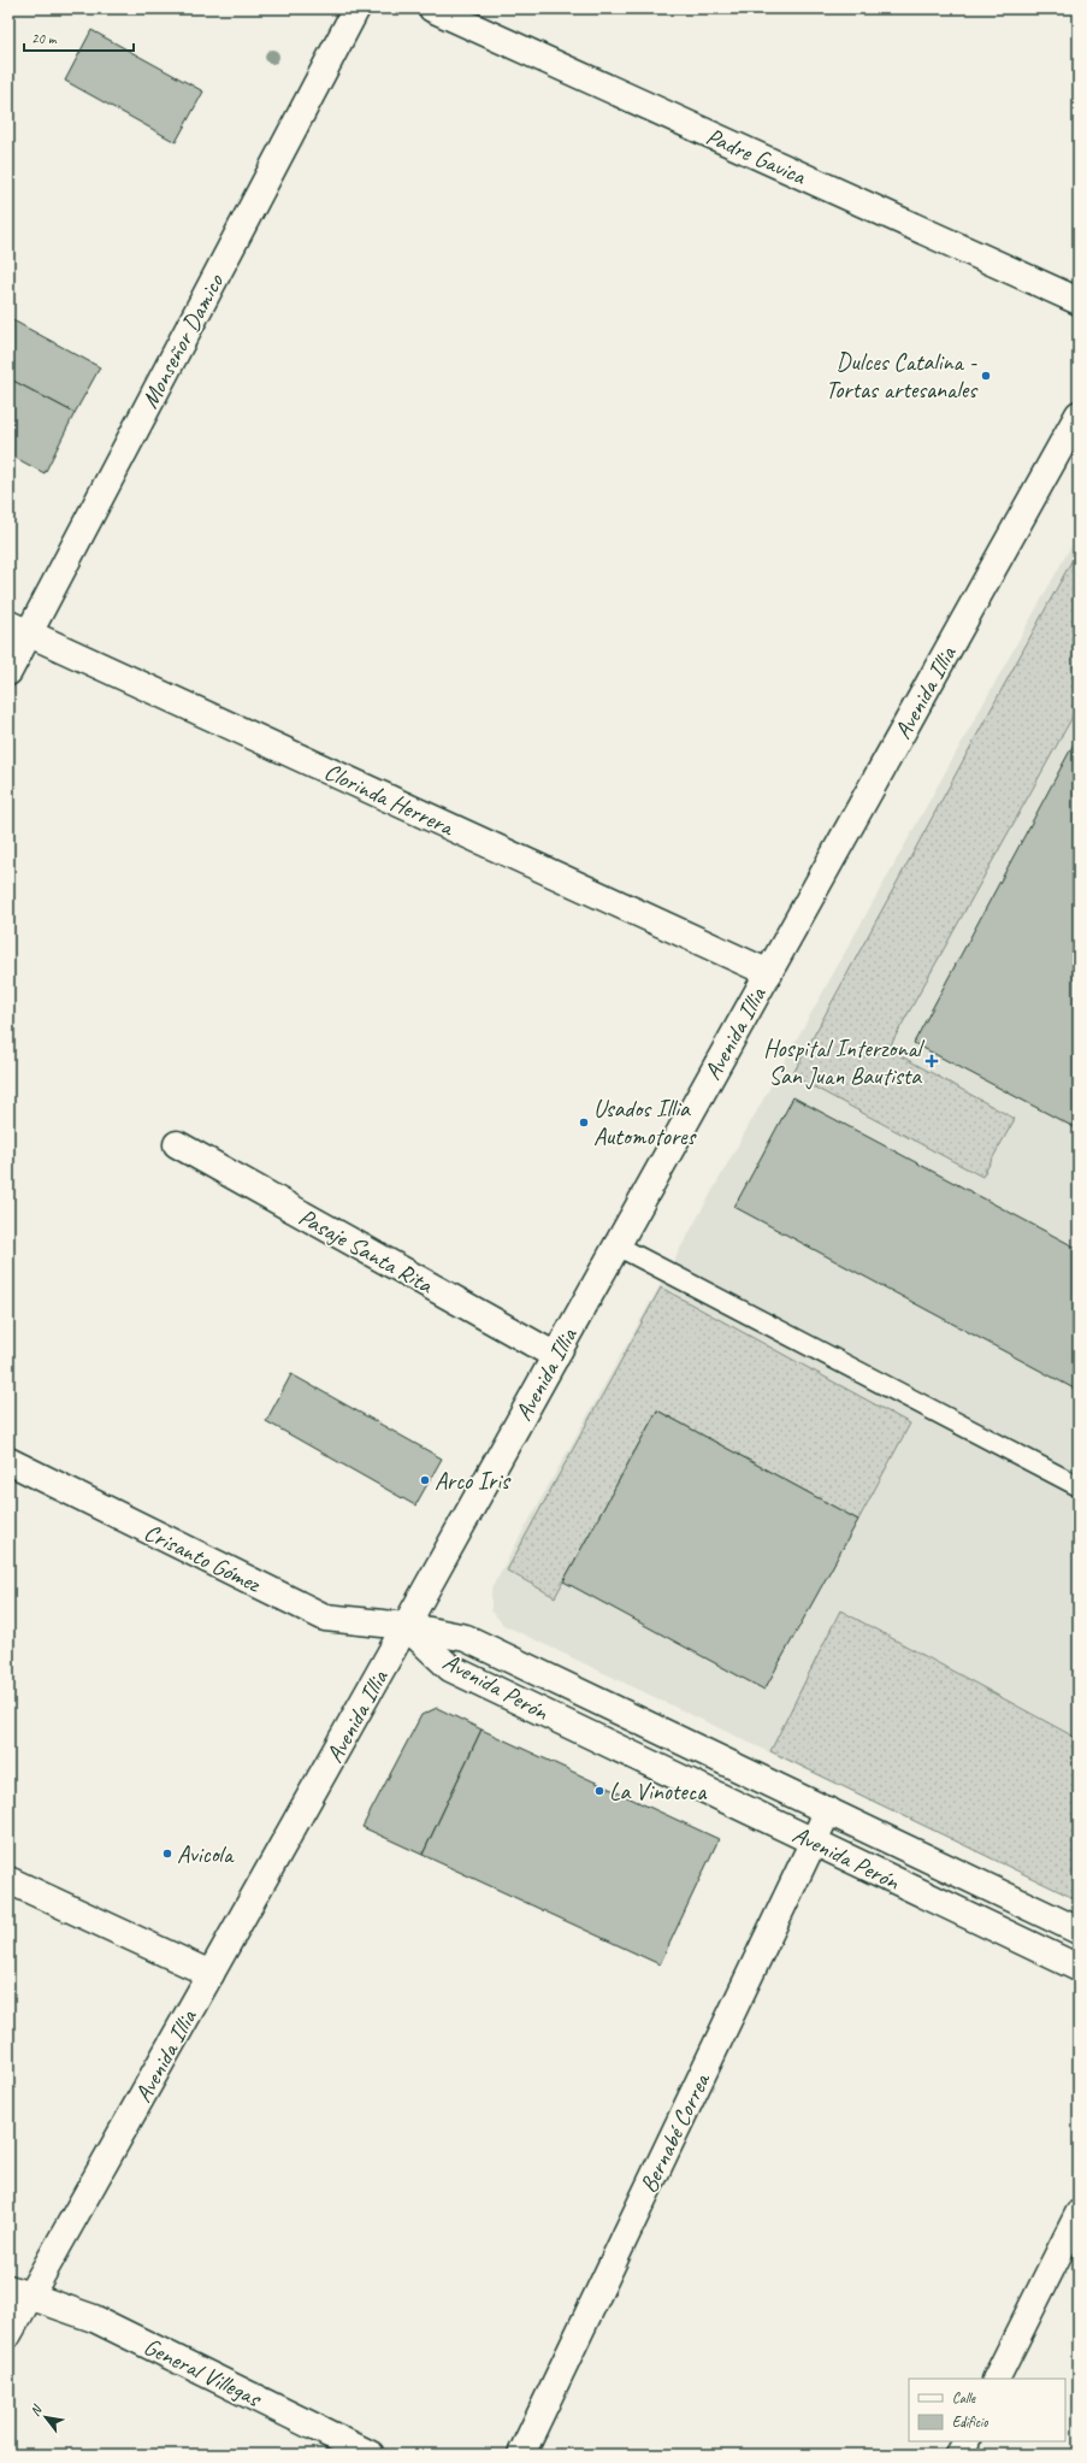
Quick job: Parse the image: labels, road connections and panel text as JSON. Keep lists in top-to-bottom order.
{
  "streets": {
    "street": [
      "Padre Gavica",
      "Monseñor Damico",
      "Avenida Illia",
      "Clorinda Herrera",
      "Pasaje Santa Rita",
      "Crisanto Gómez",
      "Avenida Perón",
      "Bernabé Correa",
      "General Villegas"
    ]
  },
  "crossings": [
    ["Monseñor Damico", "Clorinda Herrera"],
    ["Avenida Illia", "Clorinda Herrera"],
    ["Avenida Illia", "Pasaje Santa Rita"],
    ["Avenida Illia", "Crisanto Gómez"],
    ["Avenida Illia", "Avenida Perón"],
    ["Avenida Illia", "General Villegas"],
    ["Crisanto Gómez", "Avenida Perón"],
    ["Avenida Perón", "Bernabé Correa"]
  ],
  "places": {
    "other": [
      "Dulces Catalina - Tortas artesanales",
      "Usados Illia Automotores",
      "Arco Iris",
      "La Vinoteca",
      "Avicola"
    ],
    "health": ["Hospital Interzonal San Juan Bautista"]
  },
  "legend": ["Calle", "Edificio"],
  "scale_bar": "20 m",
  "north": "top left"
}
